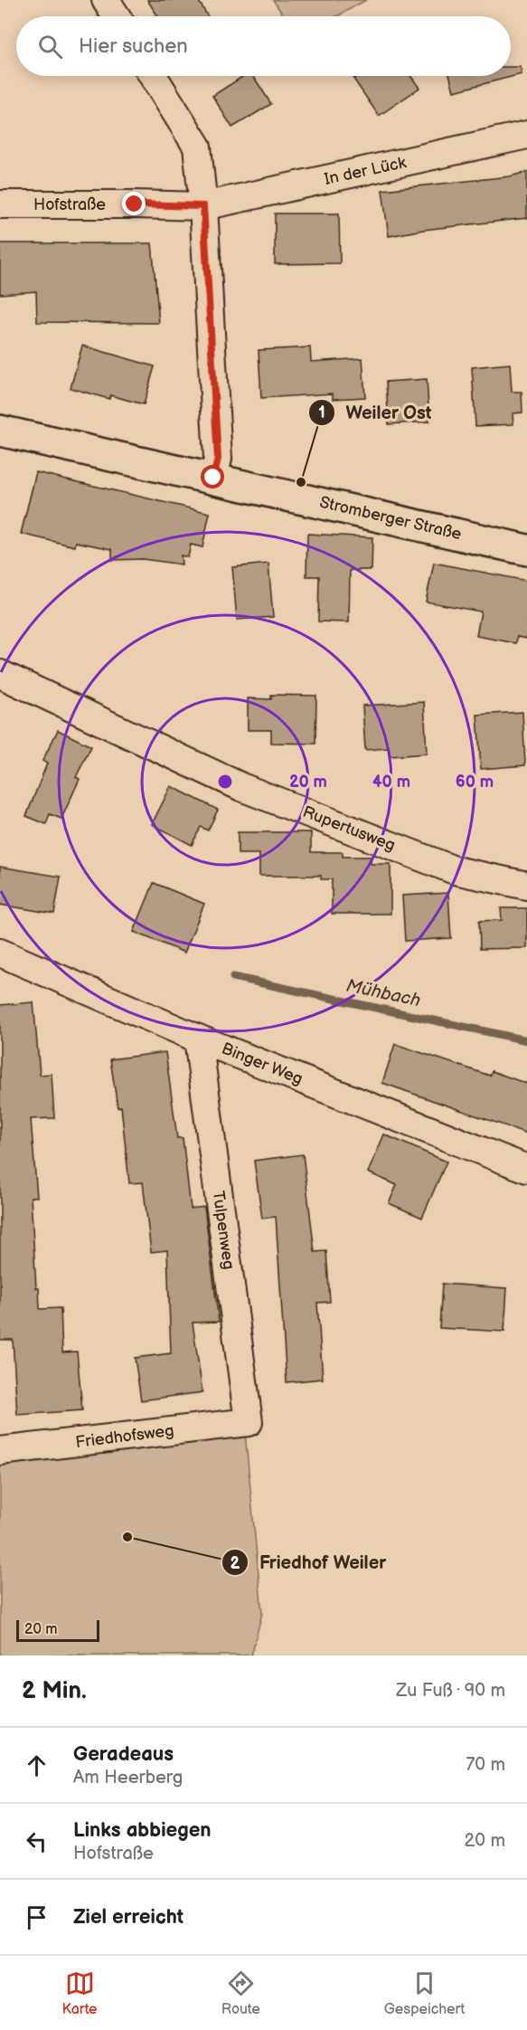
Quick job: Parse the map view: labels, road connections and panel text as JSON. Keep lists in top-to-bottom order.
{
  "streets": {
    "main road": ["Stromberger Straße"],
    "street": [
      "In der Lück",
      "Hofstraße",
      "Rupertusweg",
      "Binger Weg",
      "Tulpenweg",
      "Friedhofsweg"
    ]
  },
  "crossings": [
    ["In der Lück", "Hofstraße"],
    ["Binger Weg", "Tulpenweg"],
    ["Tulpenweg", "Friedhofsweg"]
  ],
  "water": ["Mühbach"],
  "places": ["Weiler Ost", "Friedhof Weiler"],
  "scale_bar": "20 m",
  "page": {
    "search": "Hier suchen",
    "scale": "20 m",
    "heading": ["2 Min.", "Zu Fuß · 90 m"],
    "list": [
      ["Geradeaus", "Am Heerberg", "70 m"],
      ["Links abbiegen", "Hofstraße", "20 m"],
      "Ziel erreicht"
    ],
    "nav": ["Karte", "Route", "Gespeichert"]
  },
  "rings": ["20 m", "40 m", "60 m"]
}
